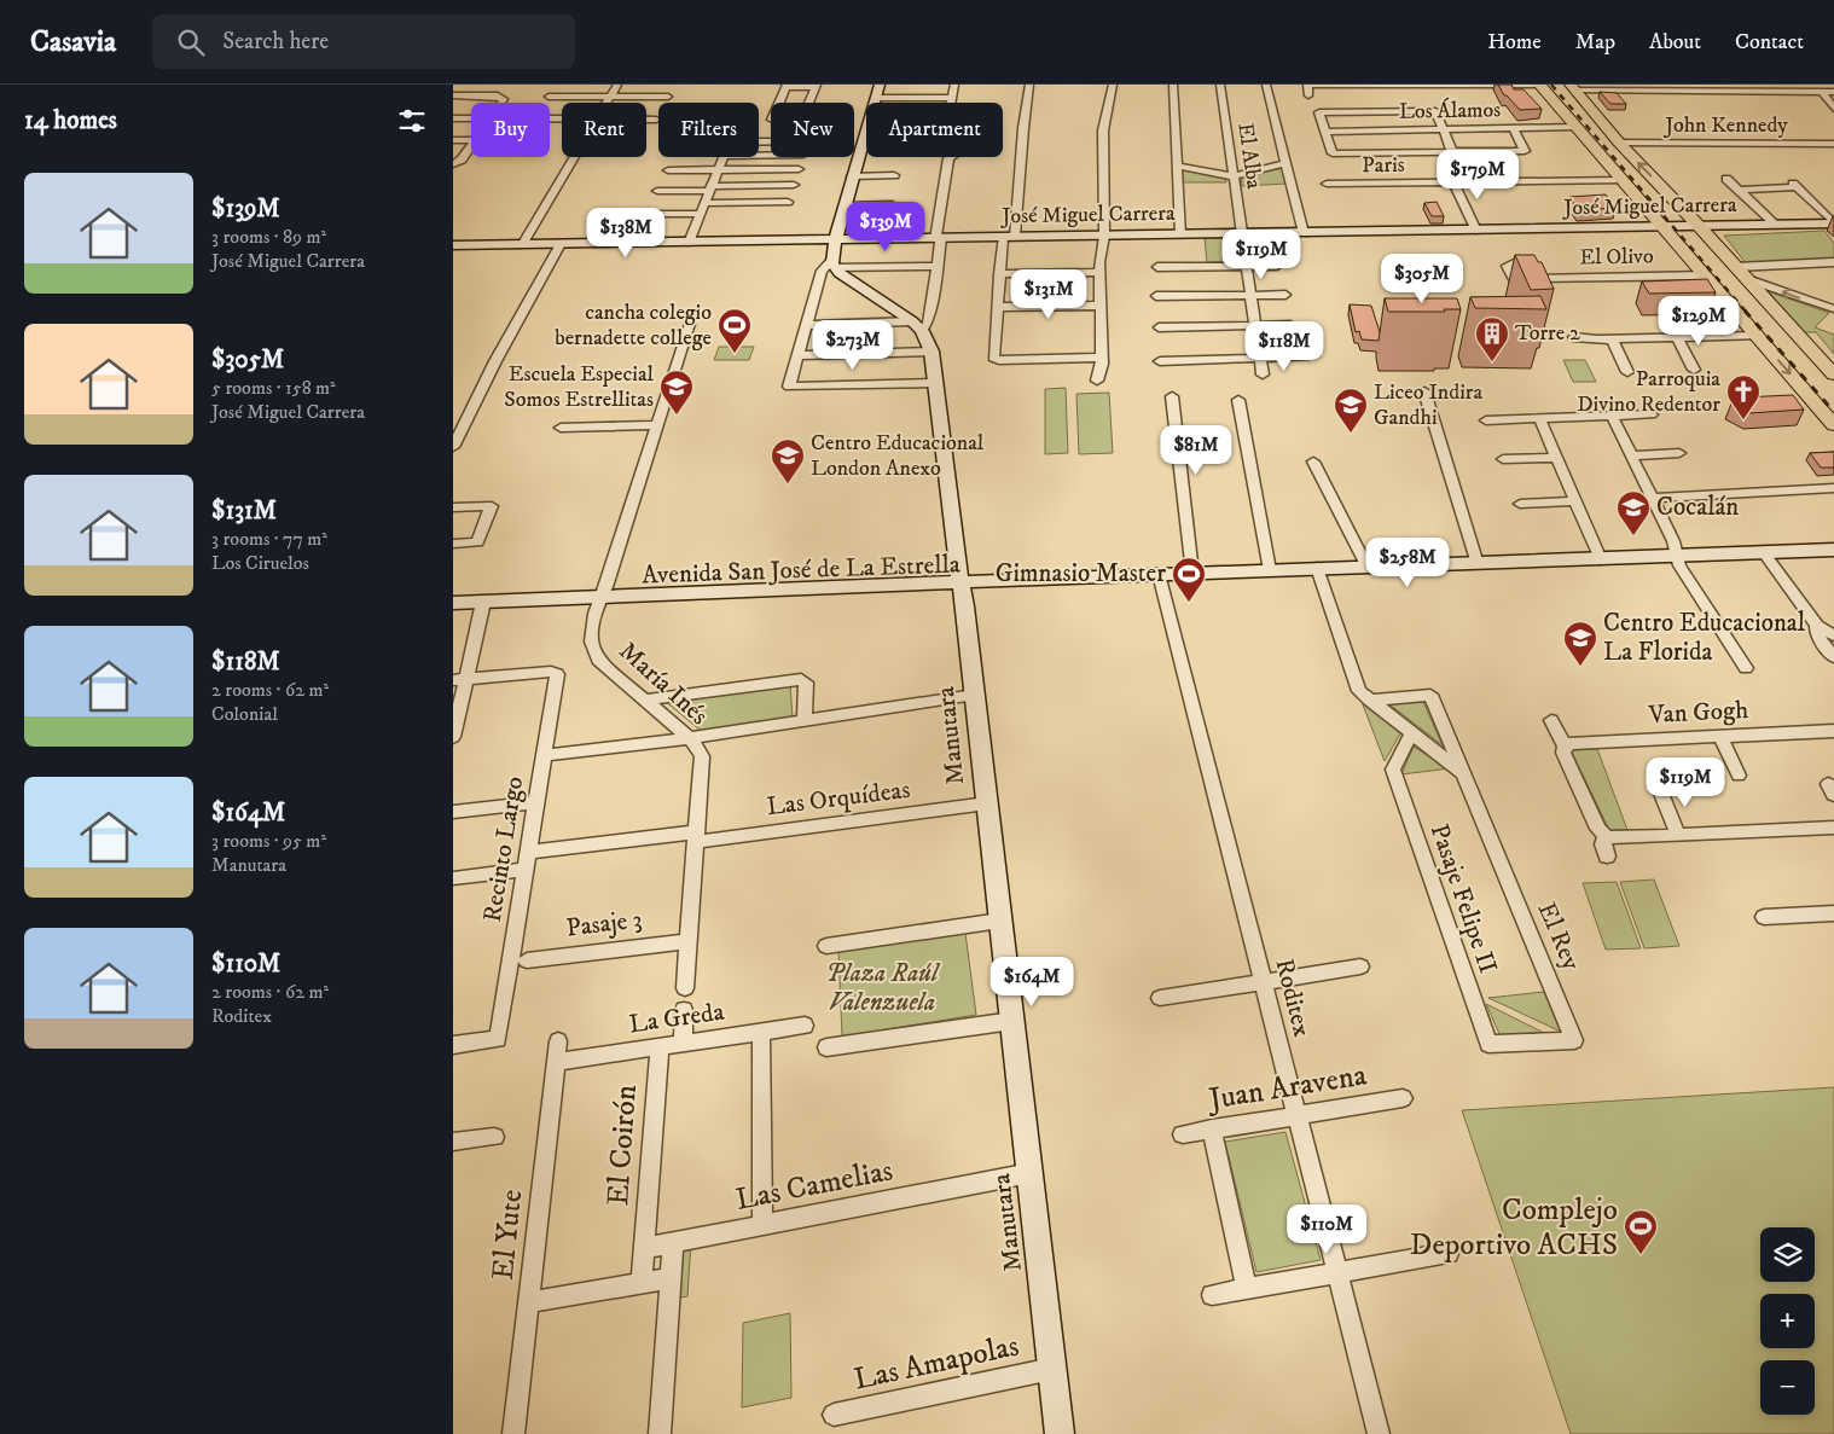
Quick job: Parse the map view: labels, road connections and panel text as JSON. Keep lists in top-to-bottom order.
{
  "streets": {
    "main road": ["Manutara"],
    "street": [
      "Los Álamos",
      "John Kennedy",
      "El Alba",
      "Paris",
      "José Miguel Carrera",
      "El Olivo",
      "Avenida San José de La Estrella",
      "María Inés",
      "Van Gogh",
      "Las Orquídeas",
      "Recinto Largo",
      "Pasaje Felipe II",
      "Pasaje 3",
      "El Rey",
      "Roditex",
      "La Greda",
      "Juan Aravena",
      "El Coirón",
      "Las Camelias",
      "El Yute",
      "Las Amapolas"
    ]
  },
  "crossings": [
    ["El Alba", "José Miguel Carrera"],
    ["Avenida San José de La Estrella", "María Inés"],
    ["Avenida San José de La Estrella", "Manutara"],
    ["Avenida San José de La Estrella", "El Rey"],
    ["Avenida San José de La Estrella", "Roditex"],
    ["María Inés", "Las Orquídeas"],
    ["María Inés", "Pasaje 3"],
    ["Manutara", "Las Orquídeas"],
    ["Manutara", "Las Camelias"],
    ["Manutara", "Las Amapolas"],
    ["Las Orquídeas", "Recinto Largo"],
    ["Pasaje Felipe II", "El Rey"],
    ["Roditex", "Juan Aravena"],
    ["La Greda", "El Coirón"],
    ["La Greda", "El Yute"],
    ["El Coirón", "Las Camelias"]
  ],
  "parks": ["Plaza Raúl Valenzuela"],
  "places": {
    "sports": ["cancha colegio bernadette college", "Gimnasio Master", "Complejo Deportivo ACHS"],
    "building": ["Torre 2"],
    "school or university": [
      "Escuela Especial Somos Estrellitas",
      "Liceo Indira Gandhi",
      "Centro Educacional London Anexo",
      "Cocalán",
      "Centro Educacional La Florida"
    ],
    "church": ["Parroquia Divino Redentor"]
  },
  "page": {
    "header": "Casavia",
    "search": "Search here",
    "nav": [
      "Home",
      "Map",
      "About",
      "Contact"
    ],
    "heading": "14 homes",
    "chip": [
      "Buy",
      "Rent",
      "Filters",
      "New",
      "Apartment"
    ],
    "price": [
      "$179M",
      "$139M",
      "$138M",
      "$119M",
      "$305M",
      "$131M",
      "$129M",
      "$273M",
      "$118M",
      "$81M",
      "$258M",
      "$119M",
      "$164M",
      "$110M"
    ],
    "list": [
      {
        "name": "$139M",
        "note": "3 rooms · 89 m² · José Miguel Carrera"
      },
      {
        "name": "$305M",
        "note": "5 rooms · 158 m² · José Miguel Carrera"
      },
      {
        "name": "$131M",
        "note": "3 rooms · 77 m² · Los Ciruelos"
      },
      {
        "name": "$118M",
        "note": "2 rooms · 62 m² · Colonial"
      },
      {
        "name": "$164M",
        "note": "3 rooms · 95 m² · Manutara"
      },
      {
        "name": "$110M",
        "note": "2 rooms · 62 m² · Roditex"
      }
    ],
    "map_buttons": ["+", "−"]
  }
}
